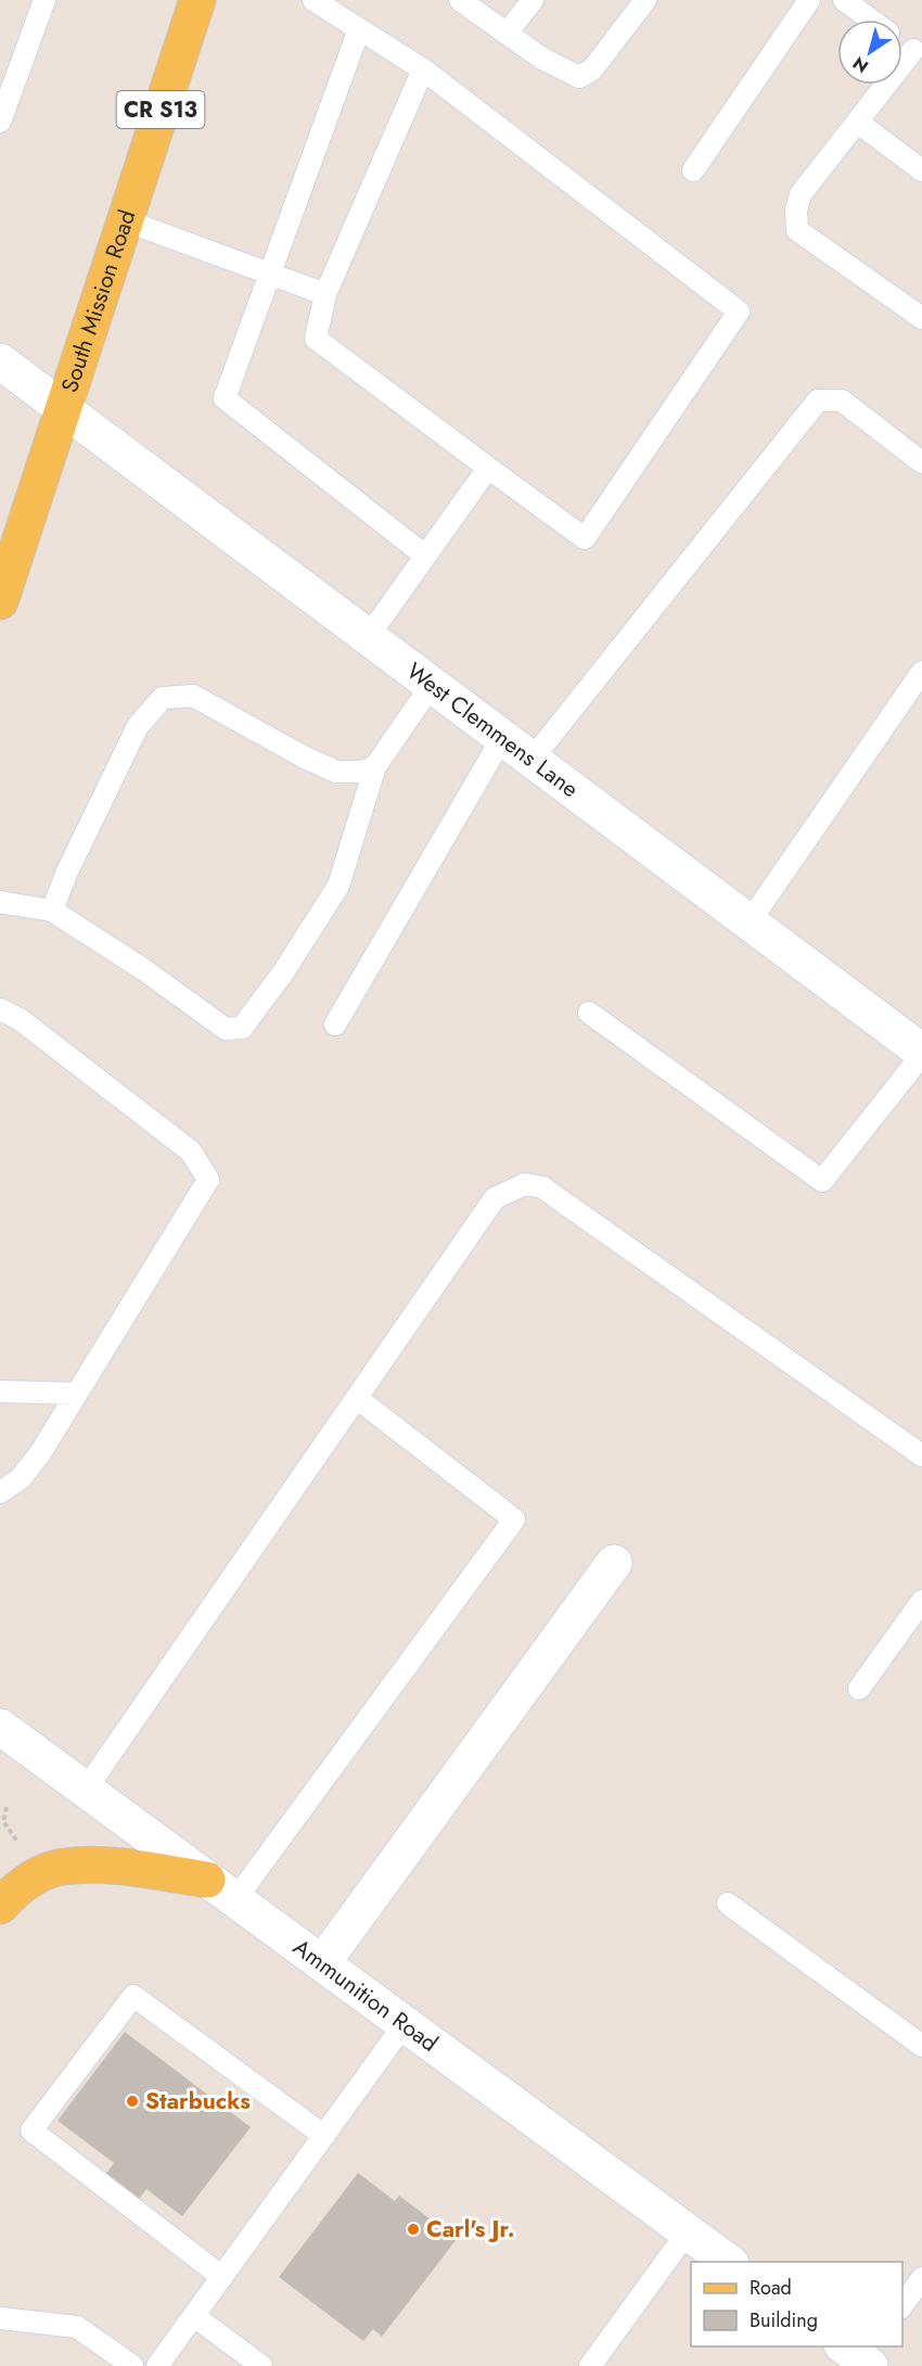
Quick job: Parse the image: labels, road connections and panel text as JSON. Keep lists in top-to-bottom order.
{
  "streets": {
    "main road": ["CR S13", "South Mission Road"],
    "street": ["West Clemmens Lane", "Ammunition Road"]
  },
  "crossings": [
    ["South Mission Road", "West Clemmens Lane"]
  ],
  "places": ["Starbucks", "Carl's Jr."],
  "legend": ["Road", "Building"],
  "north": "bottom left"
}
